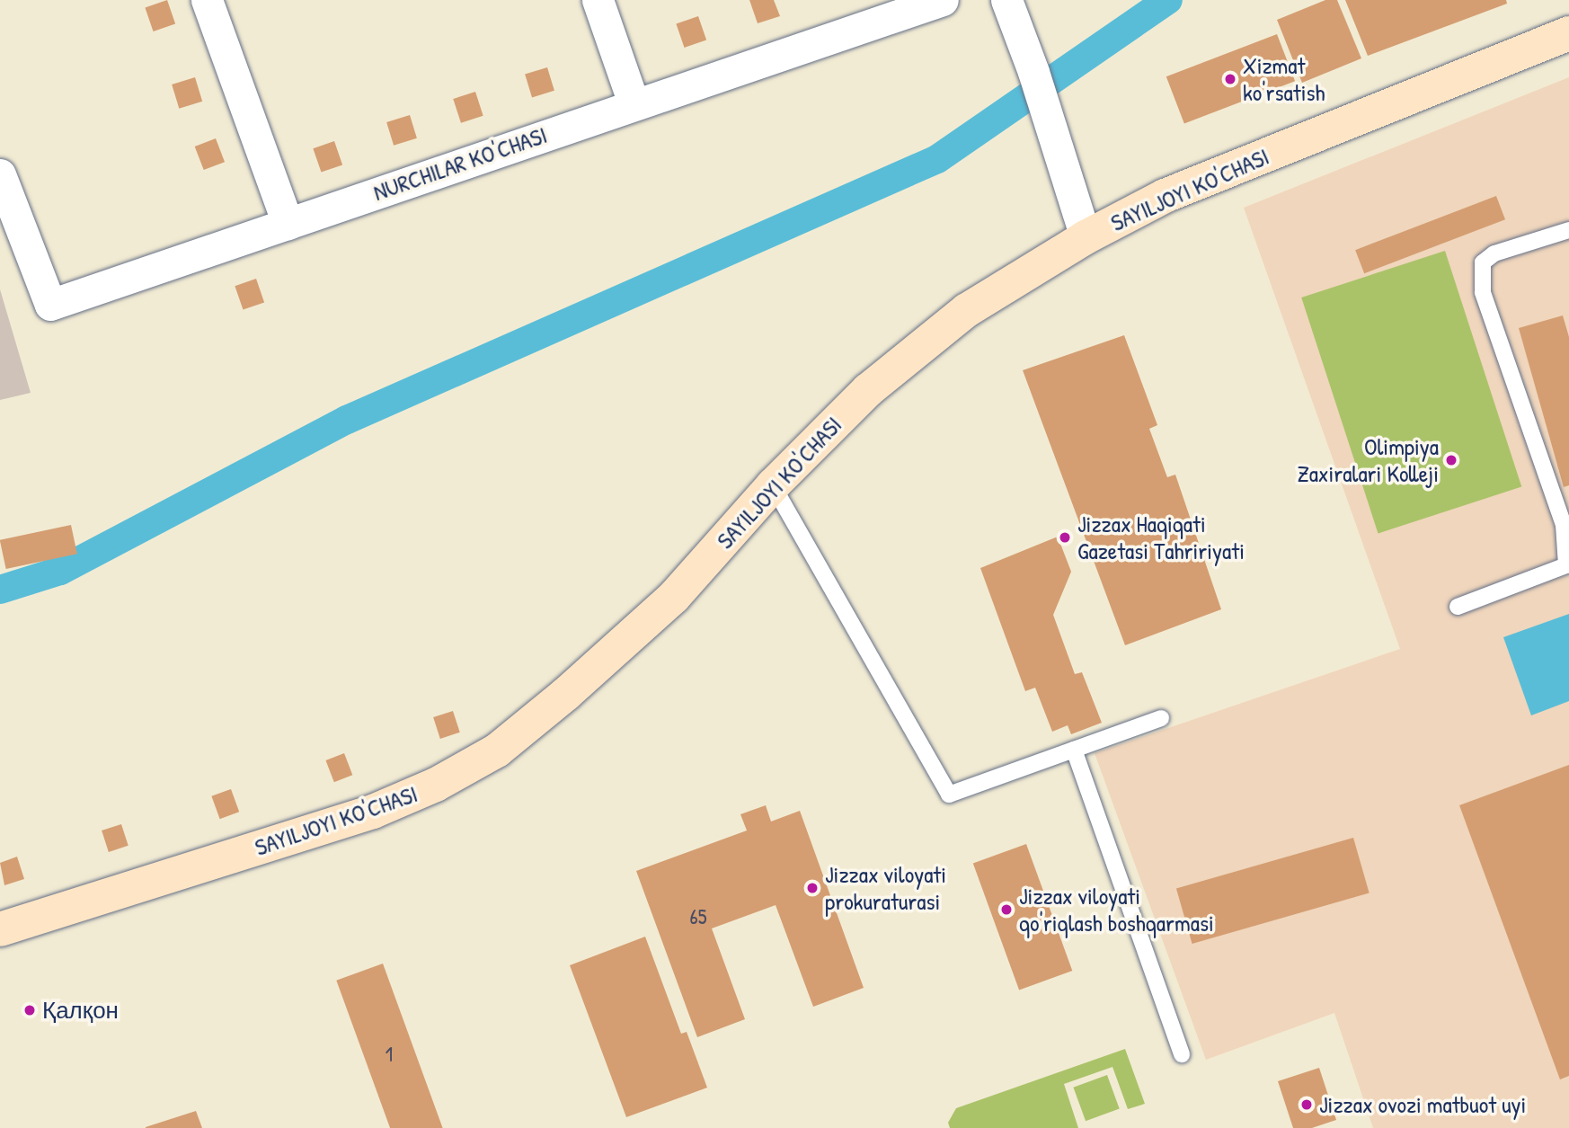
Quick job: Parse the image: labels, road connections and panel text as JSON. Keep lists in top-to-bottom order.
{
  "streets": {
    "main road": ["SAYILJOYI KO'CHASI"],
    "street": ["NURCHILAR KO'CHASI"]
  },
  "places": [
    "Xizmat ko'rsatish",
    "Olimpiya Zaxiralari Kolleji",
    "Jizzax Haqiqati Gazetasi Tahririyati",
    "Jizzax viloyati prokuraturasi",
    "Jizzax viloyati qo'riqlash boshqarmasi",
    "Қалқон",
    "Jizzax ovozi matbuot uyi"
  ],
  "house_numbers": ["65", "1"]
}
